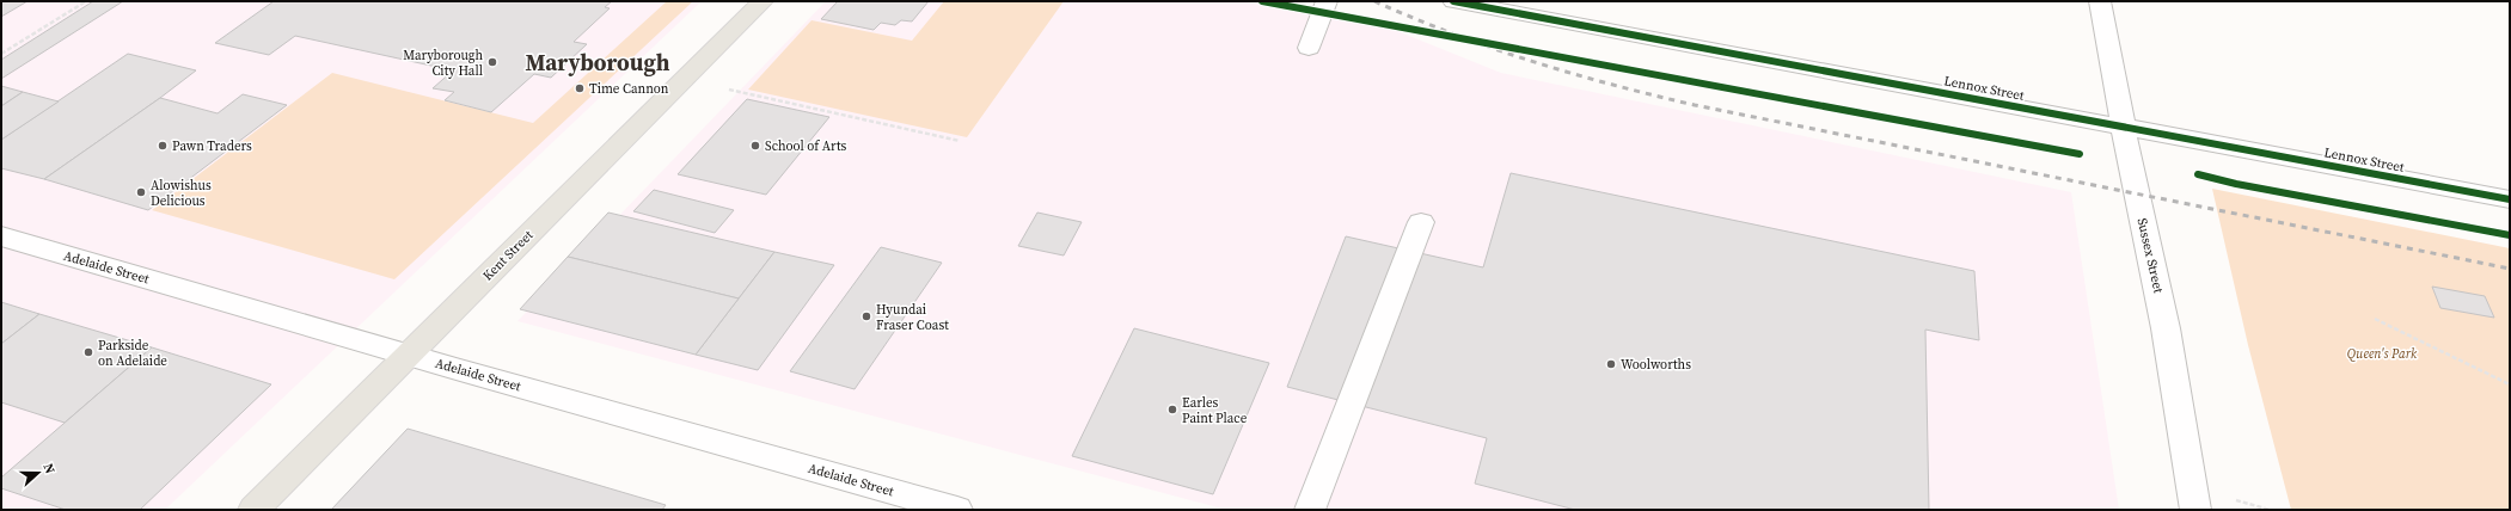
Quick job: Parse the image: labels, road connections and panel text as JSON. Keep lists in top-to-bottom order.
{
  "streets": {
    "main road": ["Kent Street"],
    "street": ["Lennox Street", "Sussex Street", "Adelaide Street"]
  },
  "crossings": [
    ["Lennox Street", "Sussex Street"],
    ["Kent Street", "Adelaide Street"]
  ],
  "districts": ["Maryborough"],
  "parks": ["Queen's Park"],
  "places": [
    "Maryborough City Hall",
    "Time Cannon",
    "Pawn Traders",
    "School of Arts",
    "Alowishus Delicious",
    "Hyundai Fraser Coast",
    "Parkside on Adelaide",
    "Woolworths",
    "Earles Paint Place"
  ],
  "north": "right"
}
